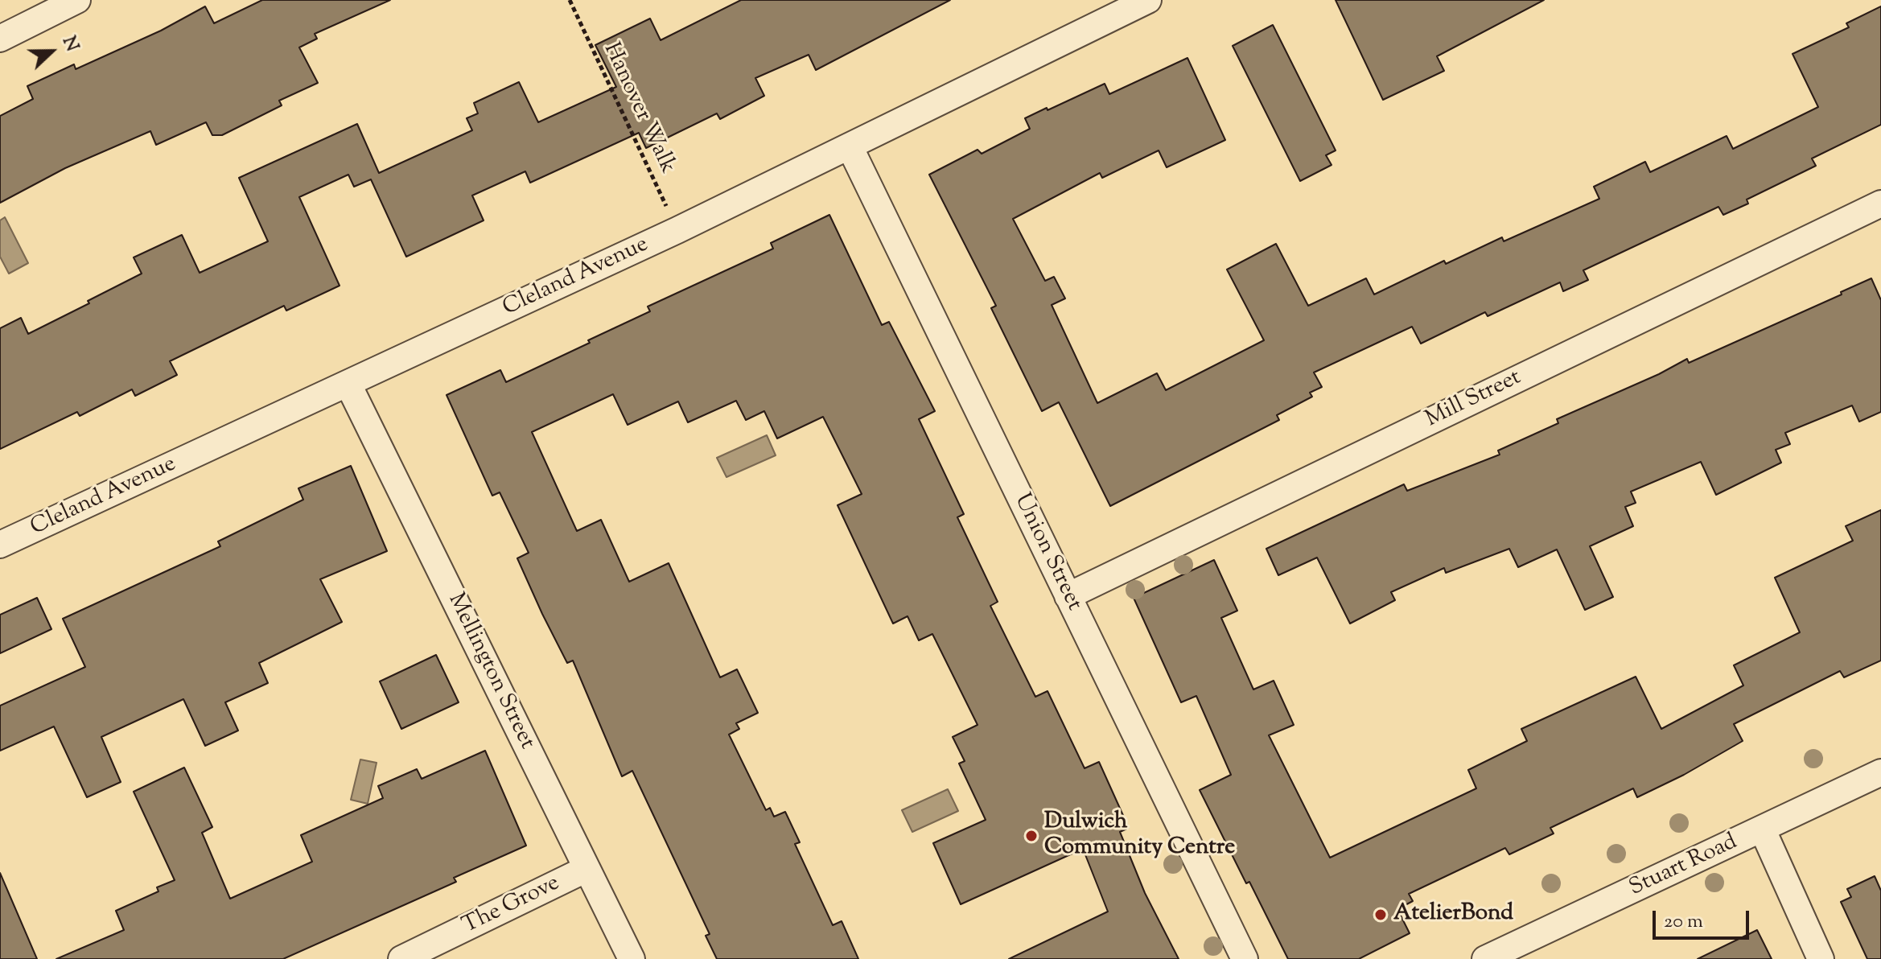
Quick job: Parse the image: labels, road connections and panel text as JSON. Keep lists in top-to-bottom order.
{
  "streets": {
    "street": [
      "Cleland Avenue",
      "Mill Street",
      "Union Street",
      "Mellington Street",
      "Stuart Road",
      "The Grove"
    ],
    "path": ["Hanover Walk"]
  },
  "crossings": [
    ["Hanover Walk", "Cleland Avenue"],
    ["Cleland Avenue", "Union Street"],
    ["Cleland Avenue", "Mellington Street"],
    ["Mill Street", "Union Street"],
    ["Mellington Street", "The Grove"]
  ],
  "places": ["Dulwich Community Centre", "AtelierBond"],
  "scale_bar": "20 m",
  "north": "right"
}
